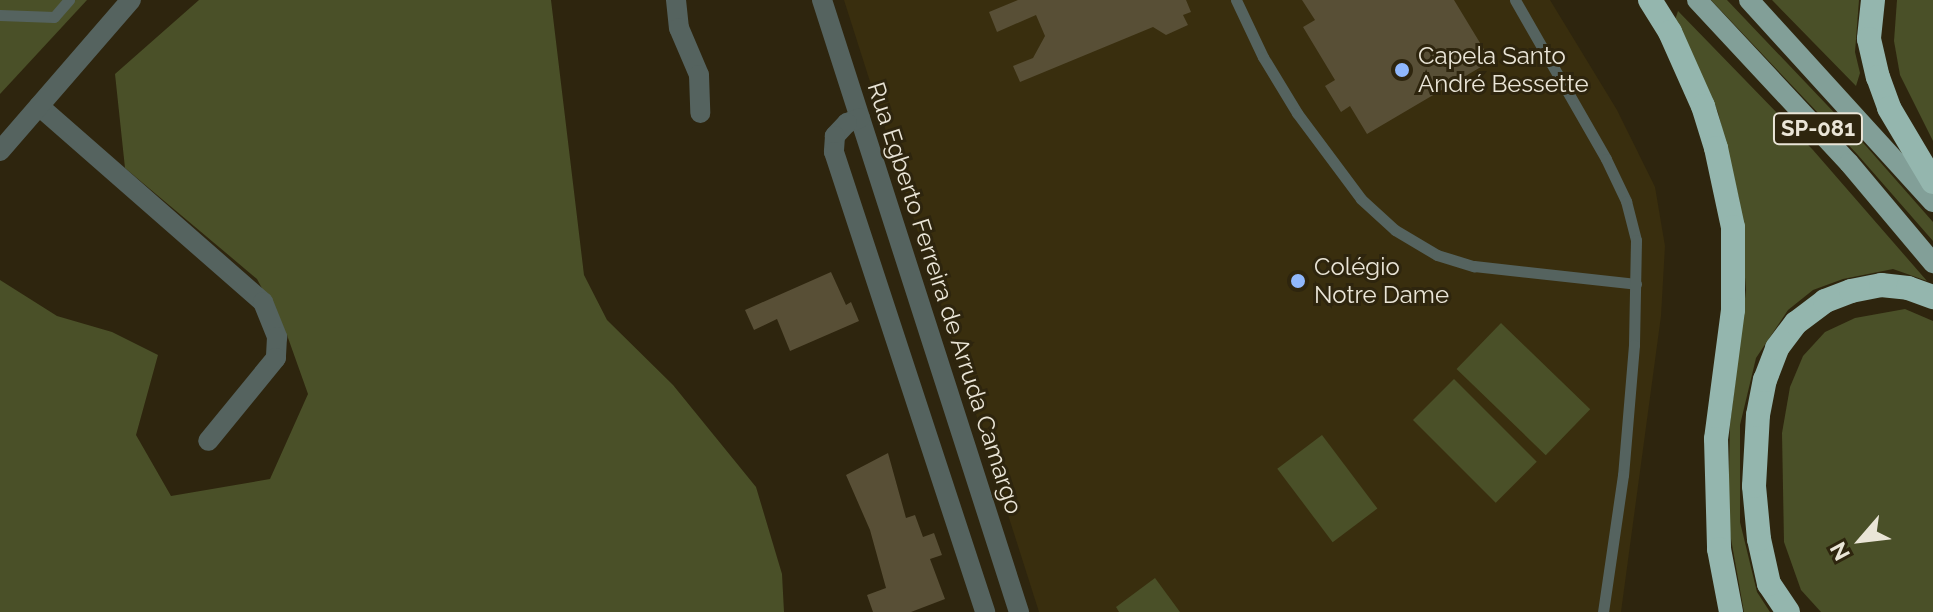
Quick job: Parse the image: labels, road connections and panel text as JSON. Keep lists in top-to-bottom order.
{
  "streets": {
    "main road": ["SP-081"],
    "street": ["Rua Egberto Ferreira de Arruda Camargo"]
  },
  "places": ["Capela Santo André Bessette", "Colégio Notre Dame"],
  "north": "bottom left"
}
